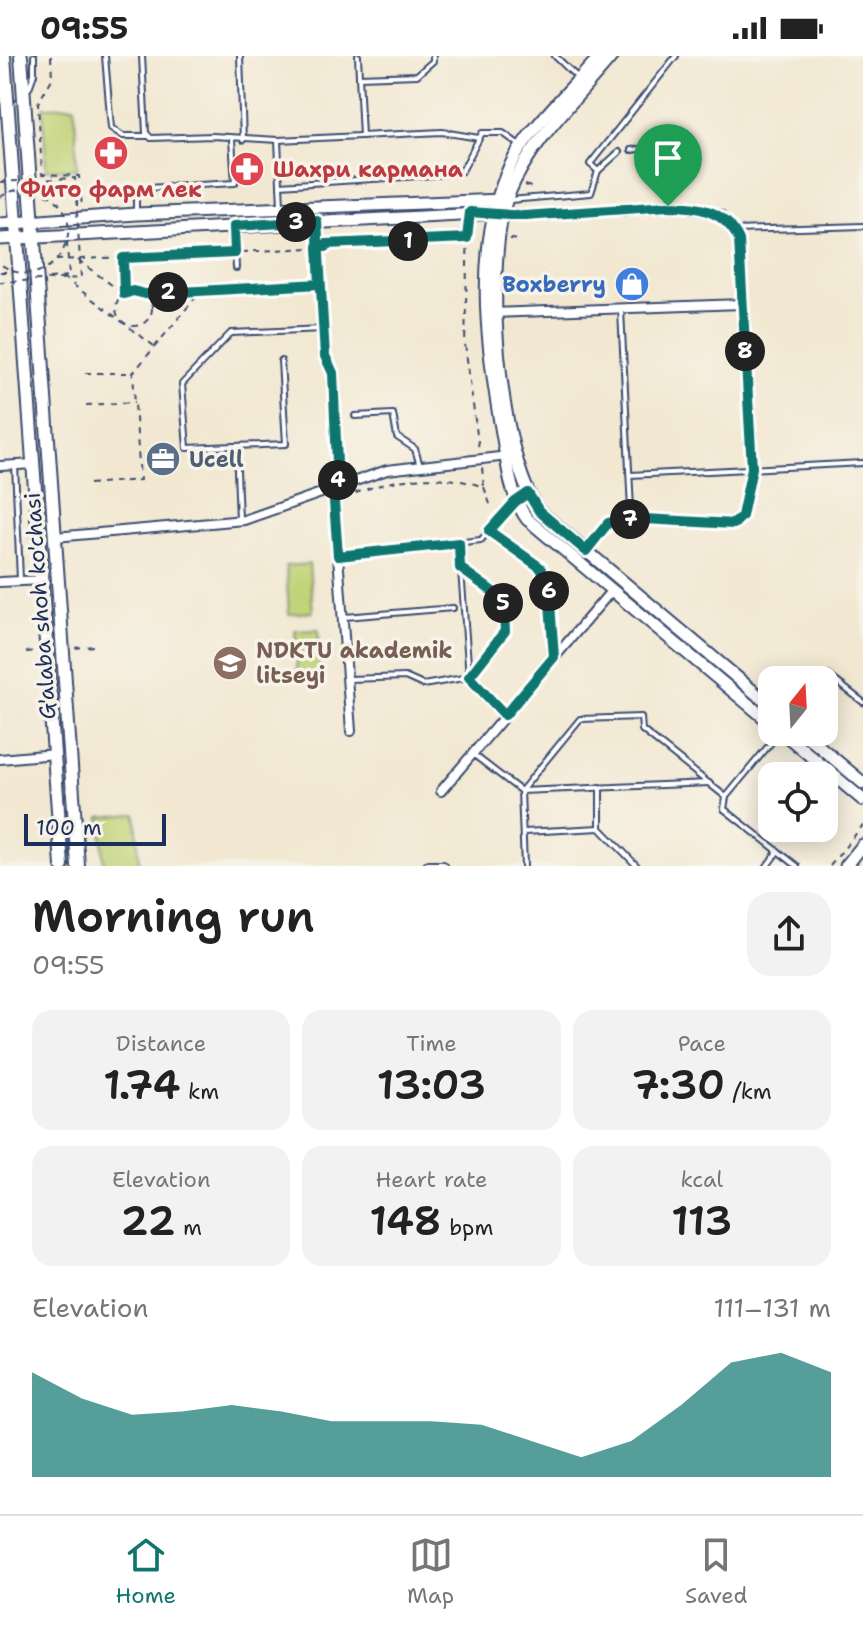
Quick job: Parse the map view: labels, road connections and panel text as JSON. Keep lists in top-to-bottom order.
{
  "streets": {
    "main road": ["G'alaba shoh ko'chasi"]
  },
  "places": {
    "pharmacy": ["Фито фарм лек", "Шахри кармана"],
    "shop": ["Boxberry"],
    "office": ["Ucell"],
    "school or university": ["NDKTU akademik litseyi"]
  },
  "scale_bar": "100 m",
  "north": "top",
  "page": {
    "status": "09:55",
    "pins": [
      "3",
      "1",
      "2",
      "8",
      "4",
      "7",
      "6",
      "5"
    ],
    "scale": "100 m",
    "heading": ["Morning run", "09:55"],
    "stats": [
      ["Distance", "1.74 km"],
      ["Time", "13:03"],
      ["Pace", "7:30 /km"],
      ["Elevation", "22 m"],
      ["Heart rate", "148 bpm"],
      ["kcal", "113"]
    ],
    "chart": ["Elevation", "111–131 m"],
    "tabs": ["Home", "Map", "Saved"]
  }
}
